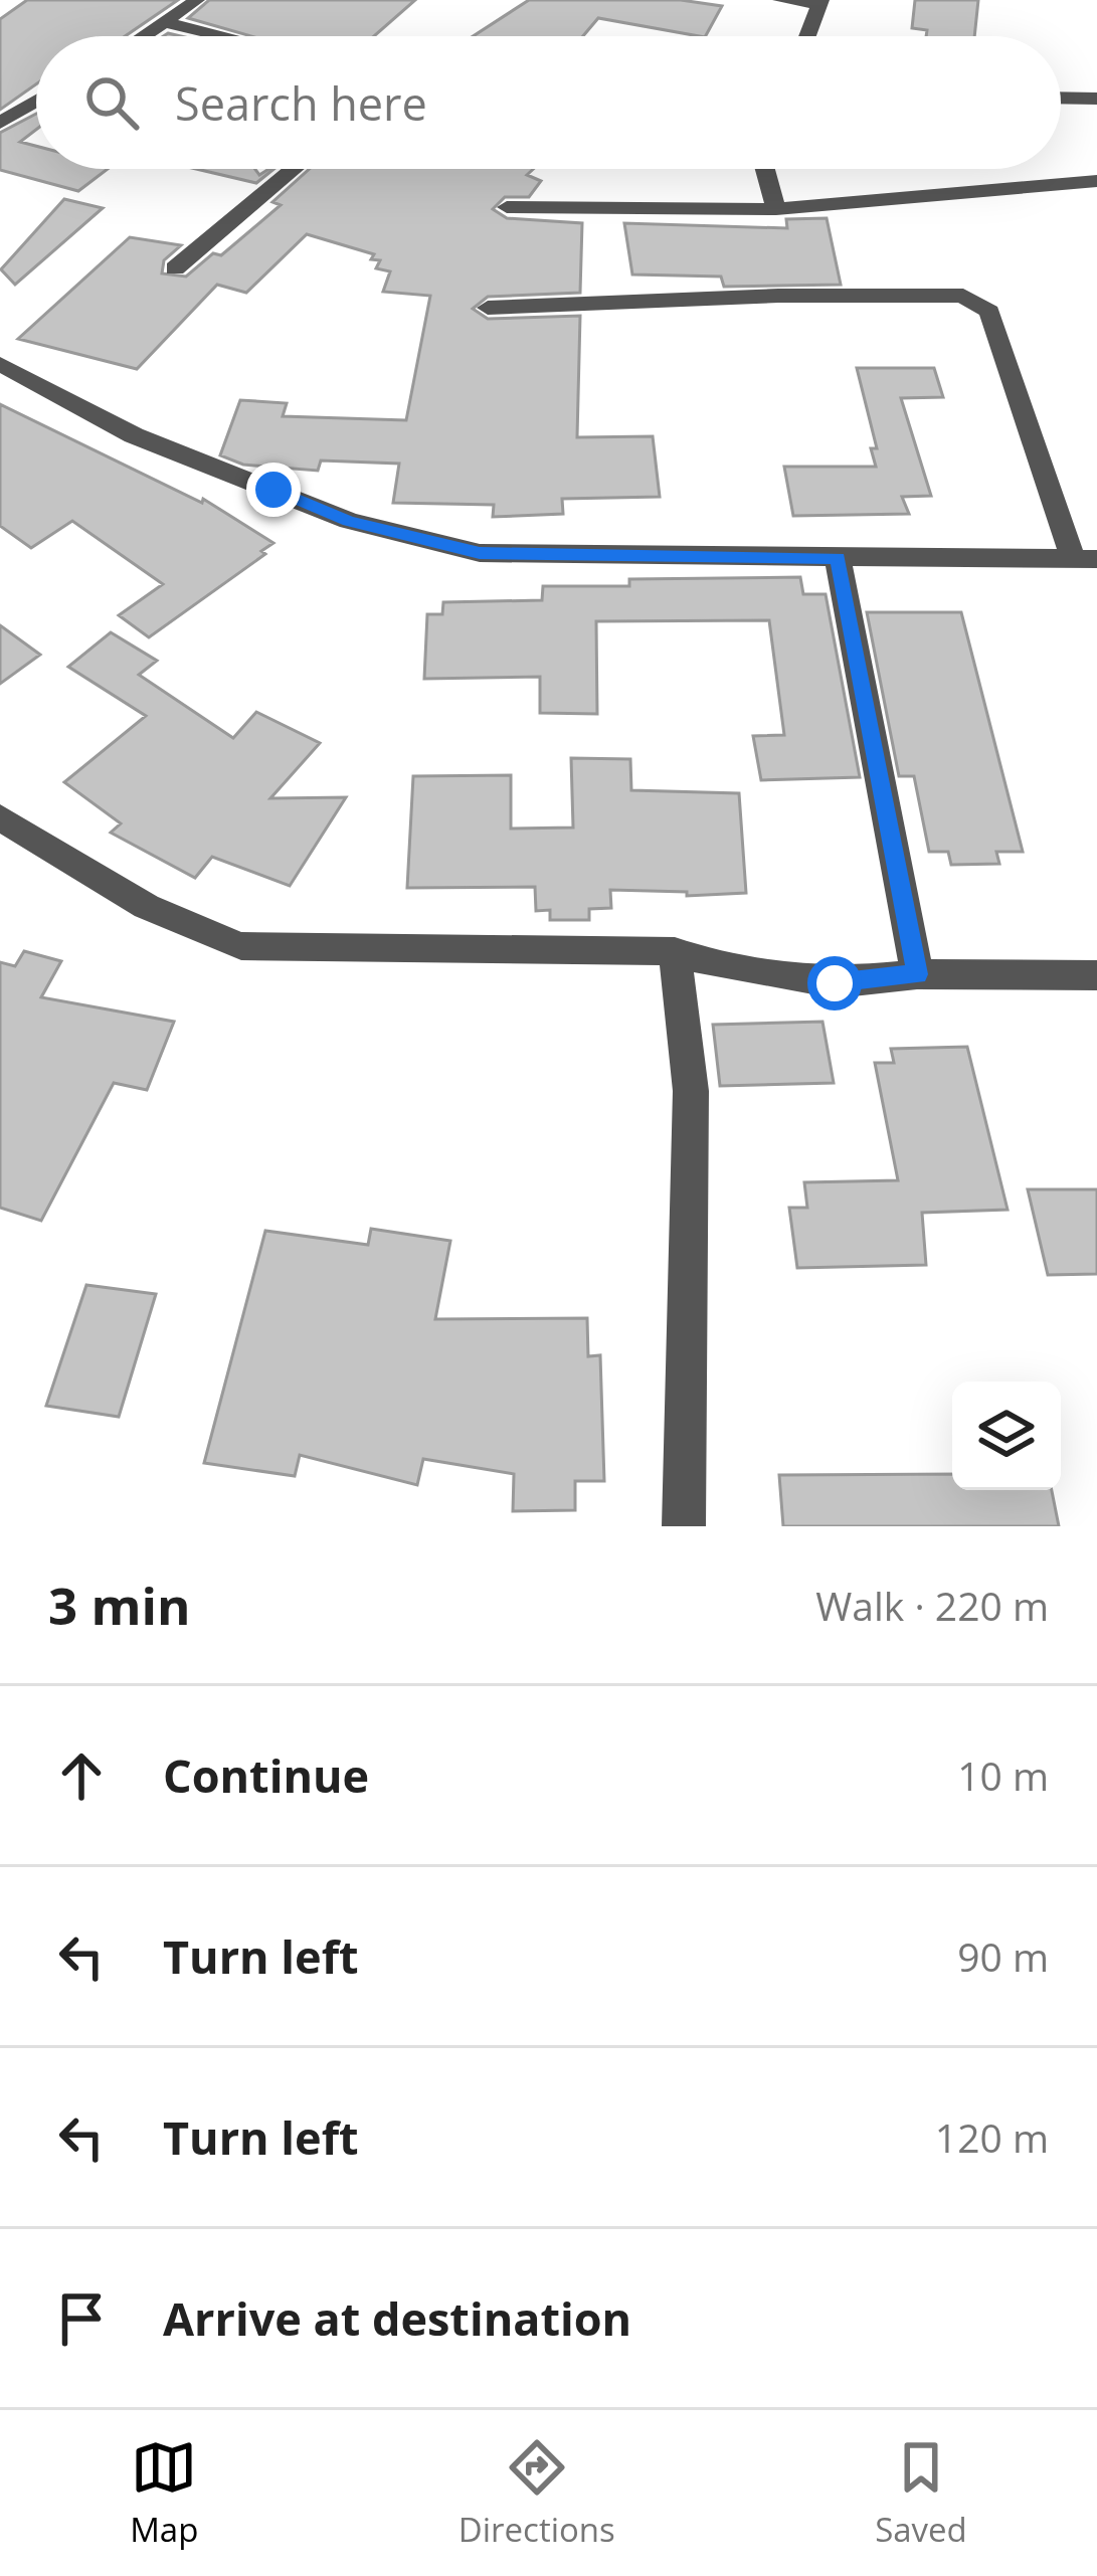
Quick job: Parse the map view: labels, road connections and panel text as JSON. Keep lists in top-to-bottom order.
{
  "page": {
    "search": "Search here",
    "heading": ["3 min", "Walk · 220 m"],
    "list": [
      ["Continue", "10 m"],
      ["Turn left", "90 m"],
      ["Turn left", "120 m"],
      "Arrive at destination"
    ],
    "nav": ["Map", "Directions", "Saved"]
  }
}
